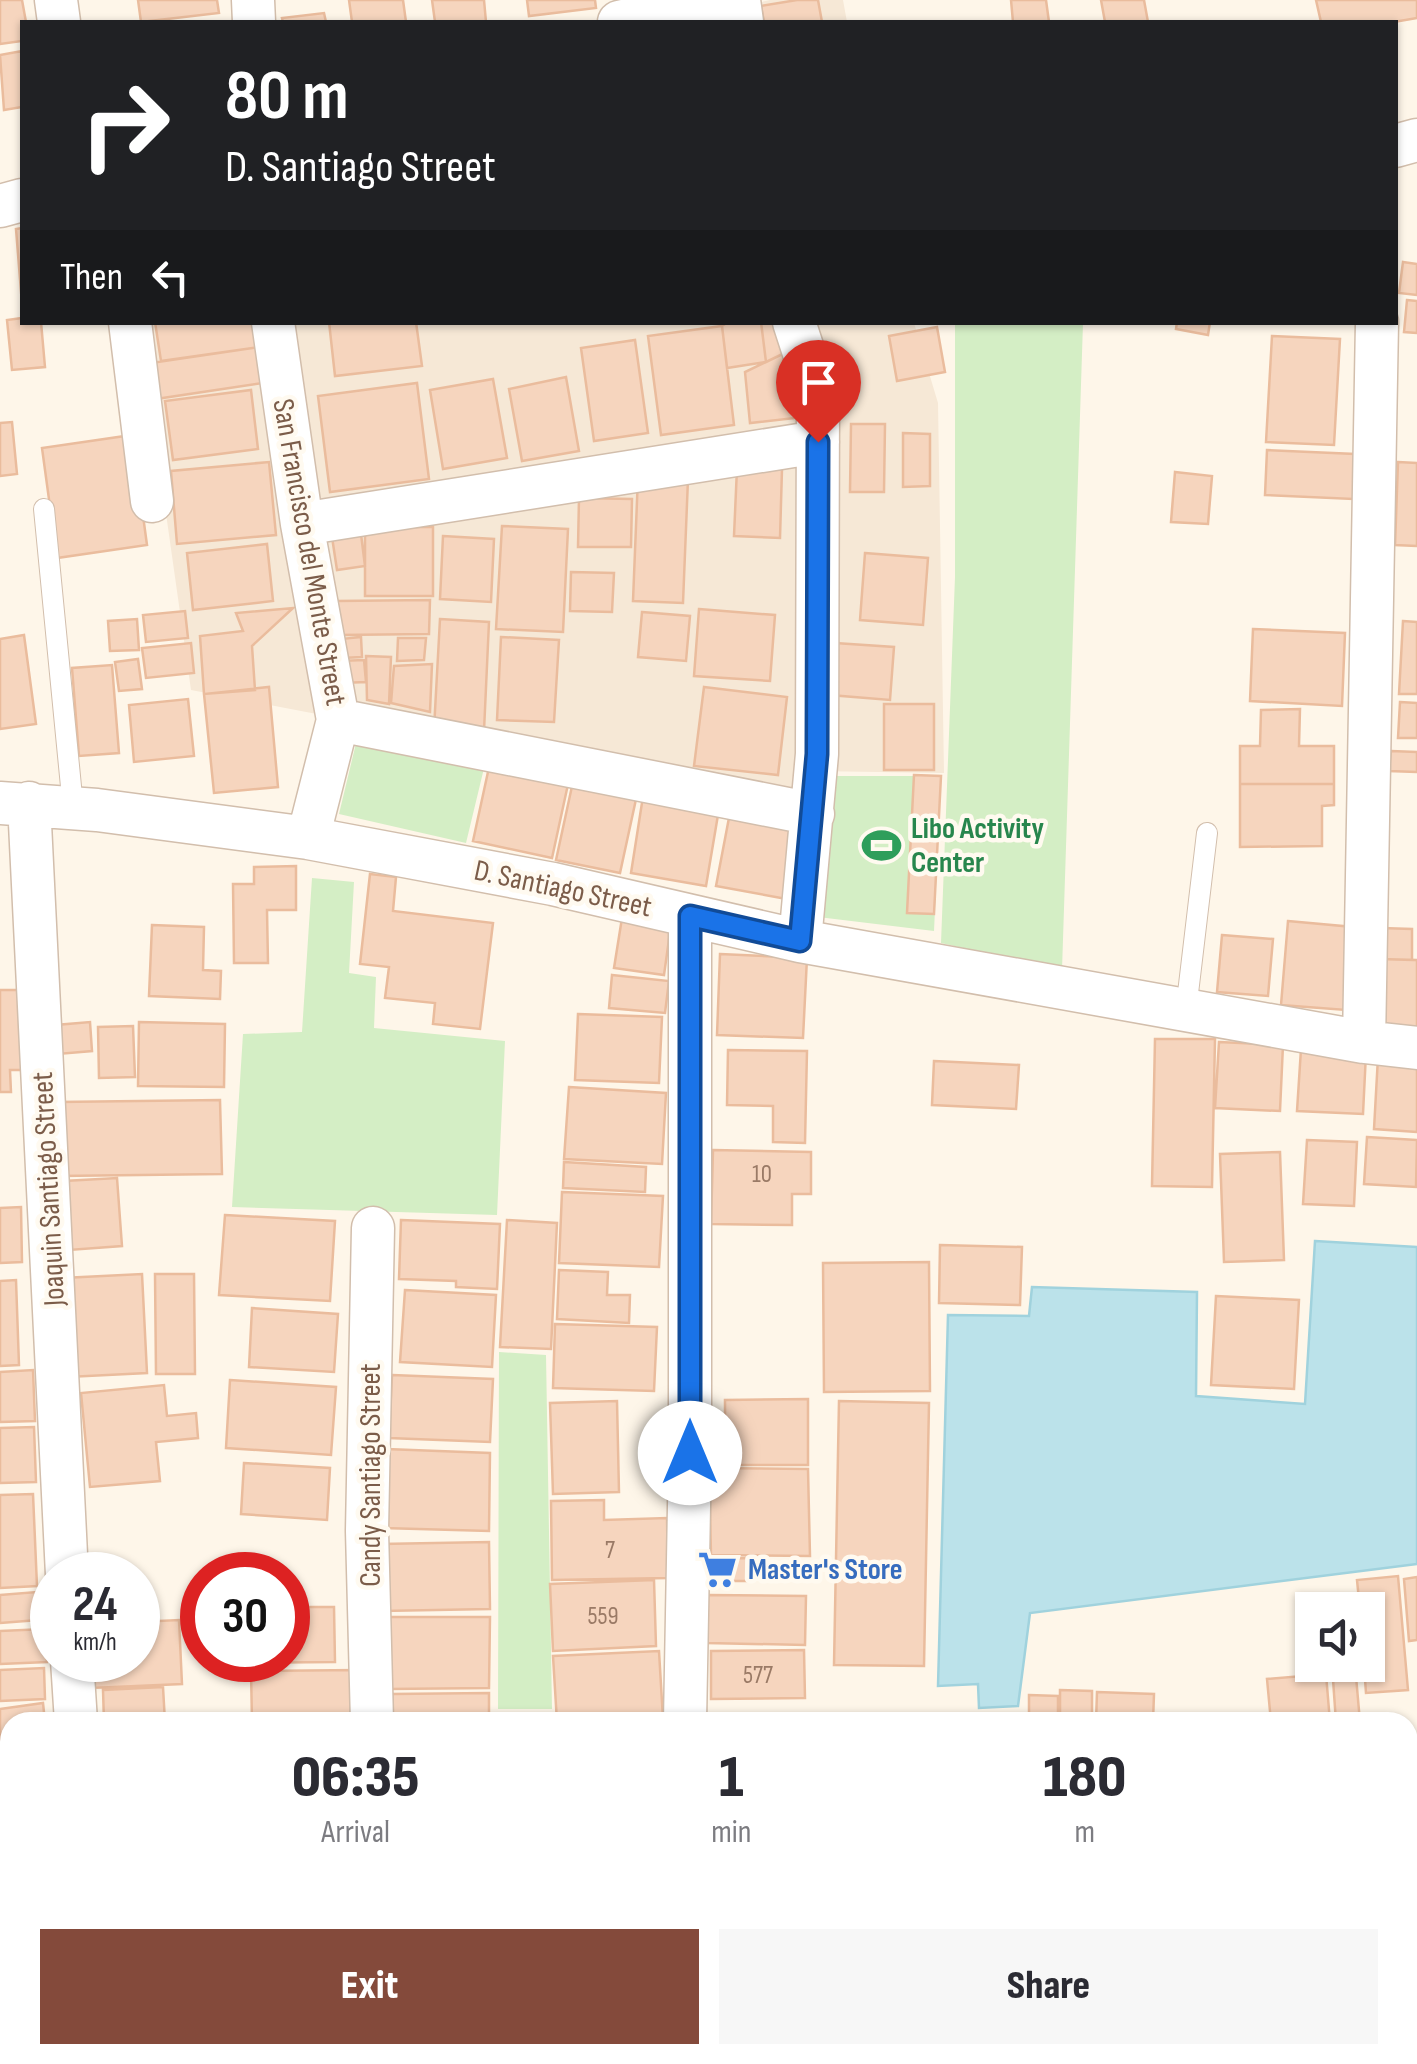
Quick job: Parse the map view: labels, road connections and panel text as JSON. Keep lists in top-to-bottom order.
{
  "streets": {
    "street": [
      "San Francisco del Monte Street",
      "D. Santiago Street",
      "Joaquin Santiago Street",
      "Candy Santiago Street"
    ]
  },
  "crossings": [
    ["San Francisco del Monte Street", "D. Santiago Street"],
    ["D. Santiago Street", "Joaquin Santiago Street"]
  ],
  "places": {
    "sports": ["Libo Activity Center"],
    "supermarket": ["Master's Store"]
  },
  "house_numbers": [
    "10",
    "7",
    "559",
    "577"
  ],
  "page": {
    "turn": ["80 m", "D. Santiago Street"],
    "then": "Then",
    "speed": "24 km/h",
    "limit": "30",
    "eta": [
      "06:35",
      "Arrival",
      "1",
      "min",
      "180",
      "m"
    ],
    "buttons": ["Exit", "Share"]
  }
}
